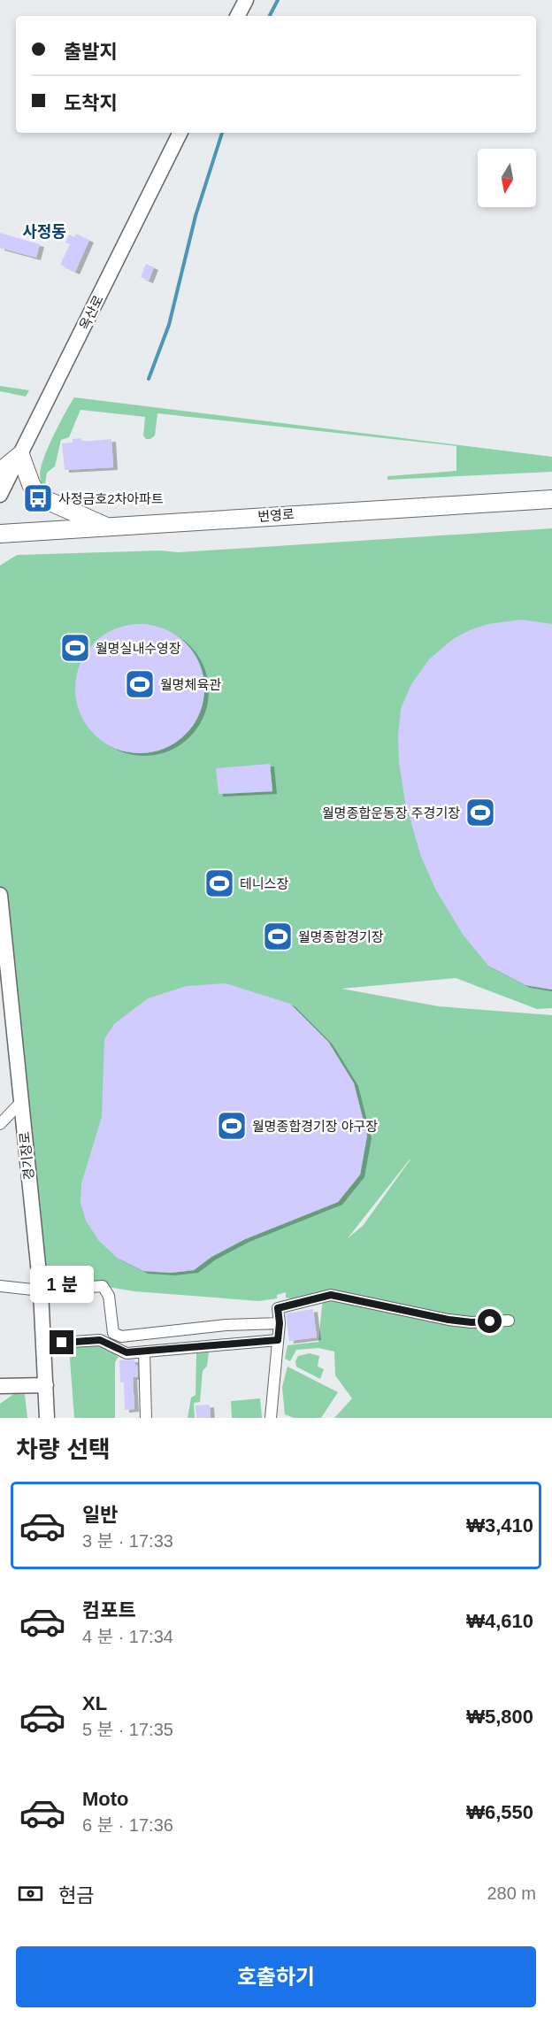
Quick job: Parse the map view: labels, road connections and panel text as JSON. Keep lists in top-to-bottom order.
{
  "streets": {
    "main road": ["번영로"],
    "street": ["옥산로", "경기장로"]
  },
  "districts": ["사정동"],
  "places": {
    "bus stop": ["사정금호2차아파트"],
    "sports": [
      "월명실내수영장",
      "월명체육관",
      "월명종합운동장 주경기장",
      "테니스장",
      "월명종합경기장",
      "월명종합경기장 야구장"
    ]
  },
  "north": "bottom",
  "page": {
    "banner": ["출발지", "도착지"],
    "bubble": "1 분",
    "heading": "차량 선택",
    "list": [
      {
        "name": "일반",
        "note": "3 분 · 17:33",
        "value": "₩3,410"
      },
      {
        "name": "컴포트",
        "note": "4 분 · 17:34",
        "value": "₩4,610"
      },
      {
        "name": "XL",
        "note": "5 분 · 17:35",
        "value": "₩5,800"
      },
      {
        "name": "Moto",
        "note": "6 분 · 17:36",
        "value": "₩6,550"
      }
    ],
    "pay": ["현금", "280 m"],
    "buttons": "호출하기"
  }
}
